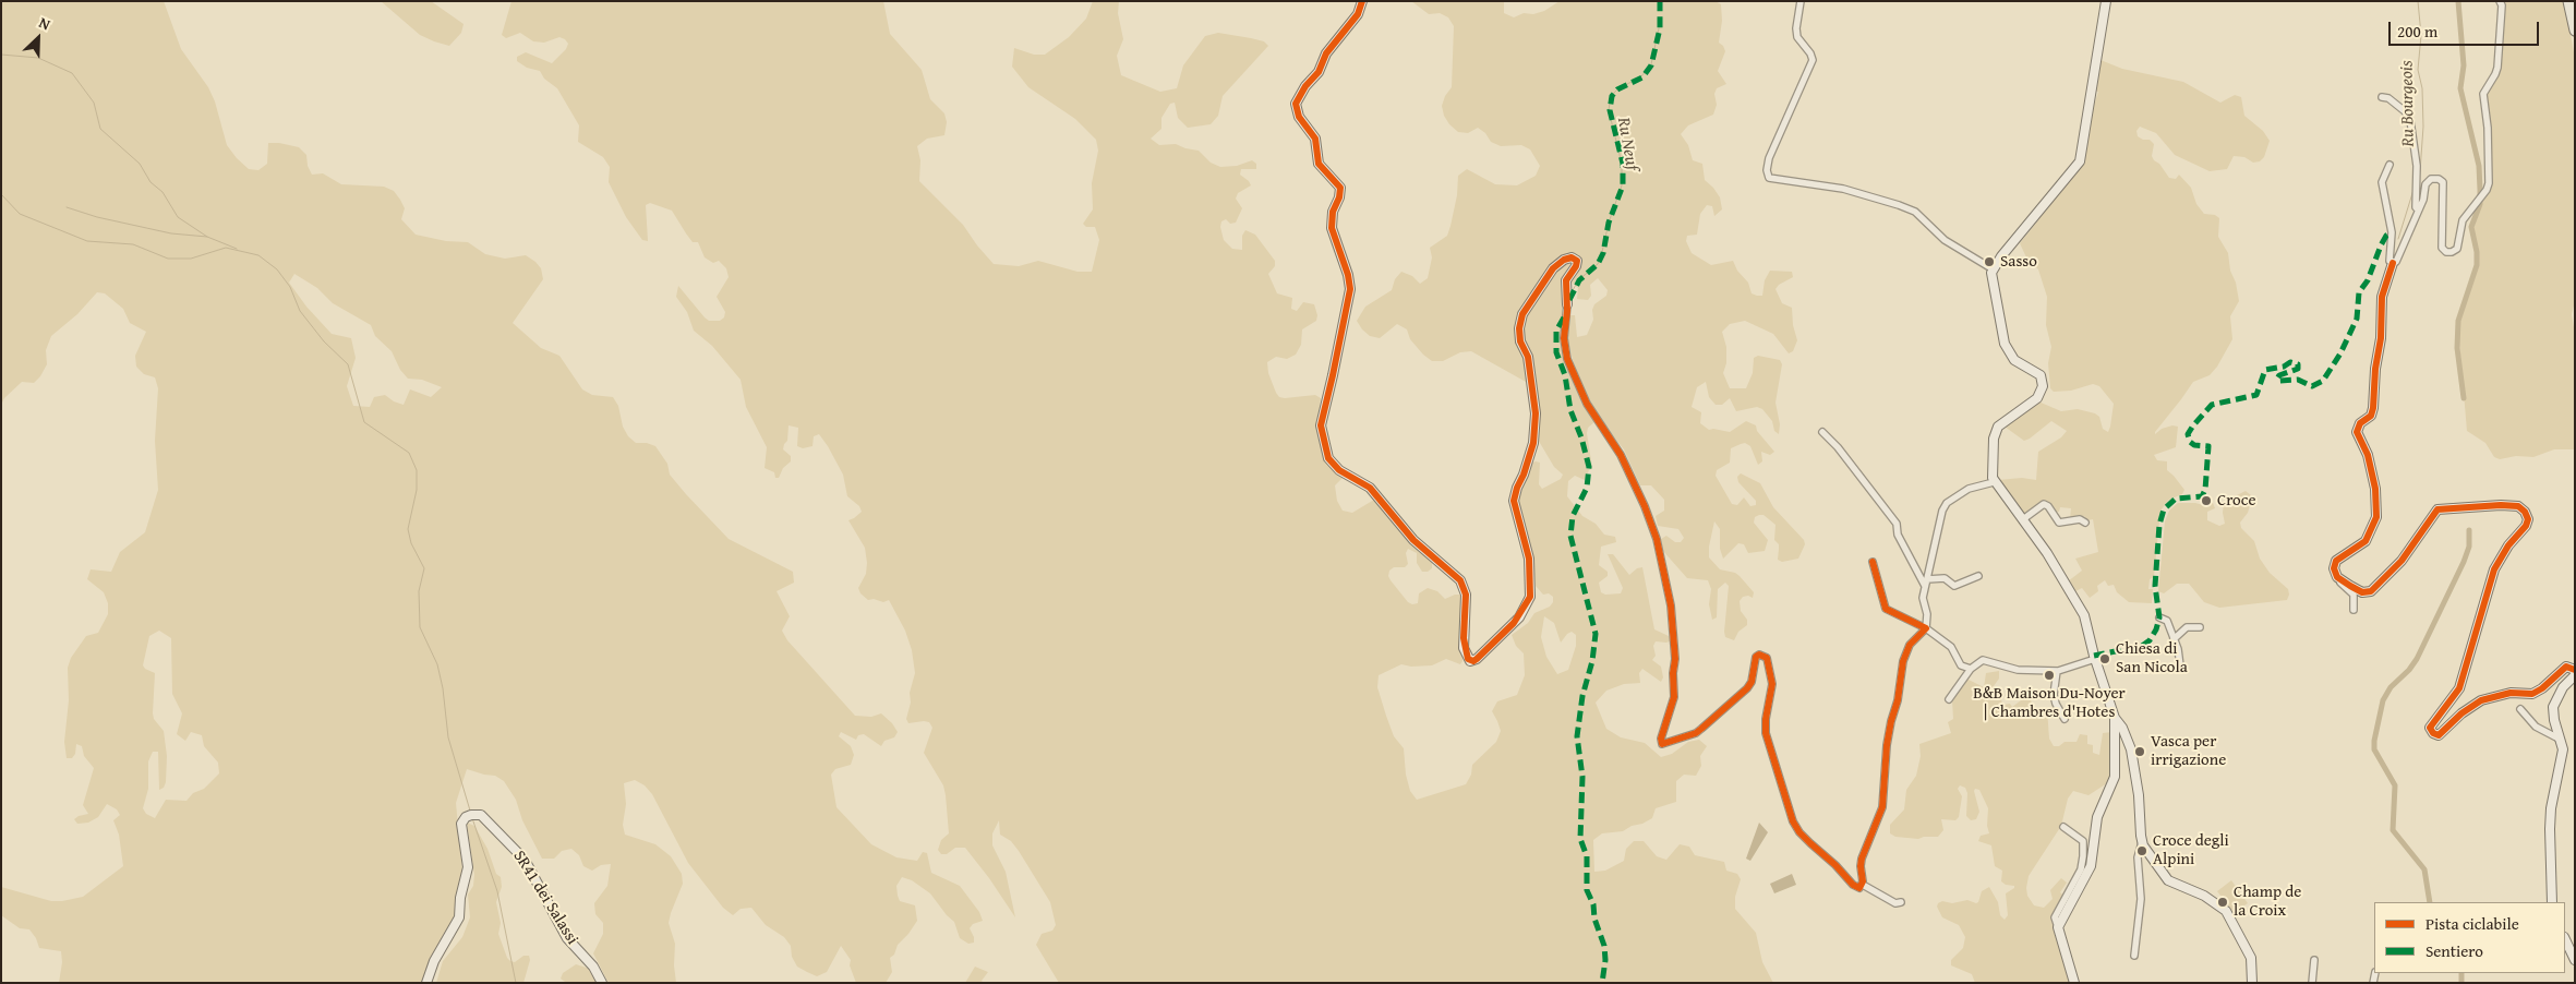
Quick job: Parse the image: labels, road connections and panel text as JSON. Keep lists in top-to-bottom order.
{
  "streets": {
    "street": ["SR41 dei Salassi"]
  },
  "water": ["Ru Bourgeois", "Ru Neuf"],
  "places": [
    "Sasso",
    "Croce",
    "Chiesa di San Nicola",
    "B&B Maison Du-Noyer | Chambres d'Hotes",
    "Vasca per irrigazione",
    "Croce degli Alpini",
    "Champ de la Croix"
  ],
  "legend": ["Pista ciclabile", "Sentiero"],
  "scale_bar": "200 m",
  "north": "top right"
}
